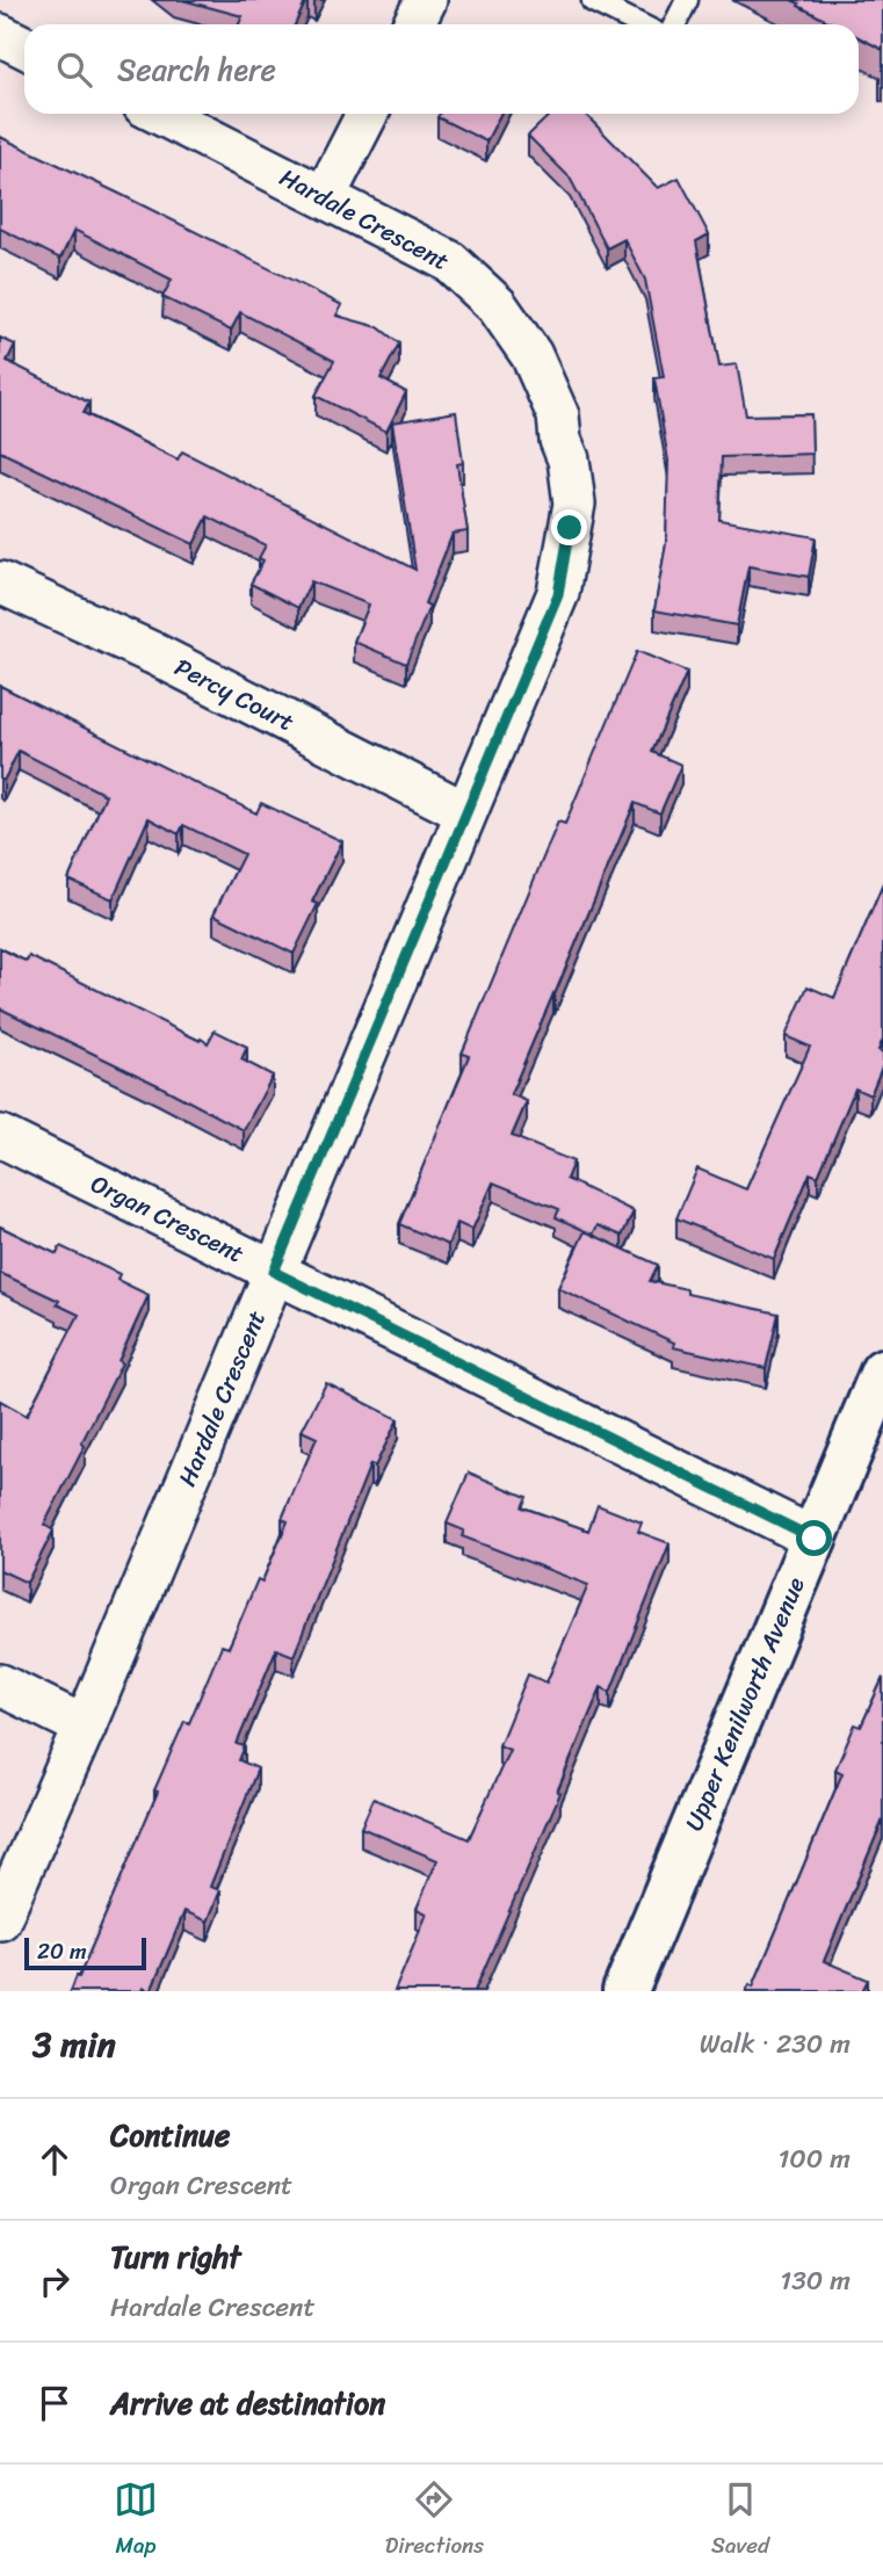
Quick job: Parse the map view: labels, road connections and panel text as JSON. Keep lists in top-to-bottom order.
{
  "streets": {
    "street": [
      "Hardale Crescent",
      "Percy Court",
      "Organ Crescent",
      "Upper Kenilworth Avenue"
    ]
  },
  "crossings": [
    ["Hardale Crescent", "Percy Court"],
    ["Hardale Crescent", "Organ Crescent"],
    ["Organ Crescent", "Upper Kenilworth Avenue"]
  ],
  "scale_bar": "20 m",
  "page": {
    "search": "Search here",
    "scale": "20 m",
    "heading": ["3 min", "Walk · 230 m"],
    "list": [
      ["Continue", "Organ Crescent", "100 m"],
      ["Turn right", "Hardale Crescent", "130 m"],
      "Arrive at destination"
    ],
    "nav": ["Map", "Directions", "Saved"]
  }
}
